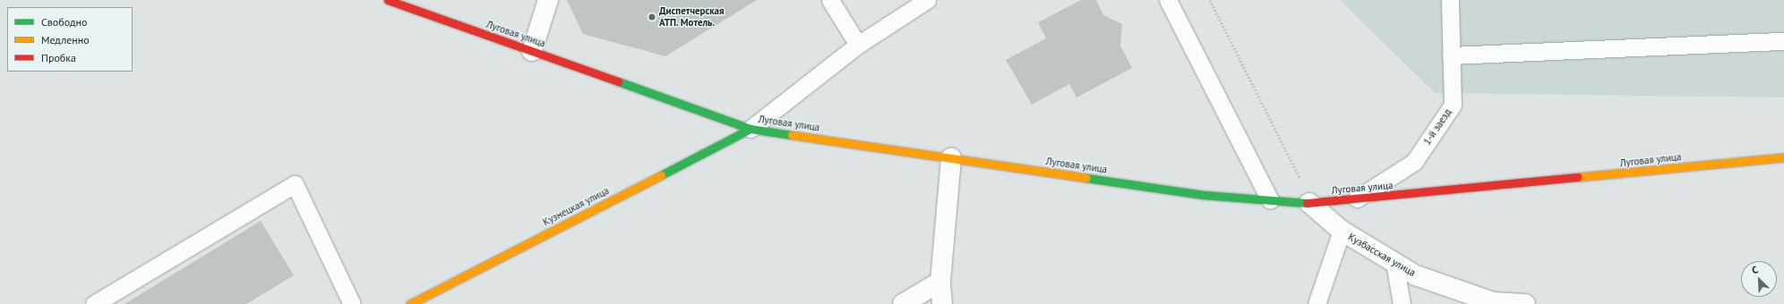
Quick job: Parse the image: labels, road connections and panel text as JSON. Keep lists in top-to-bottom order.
{
  "streets": {
    "main road": ["Луговая улица", "Кузнецкая улица"],
    "street": ["Кузбасская улица"],
    "lane": ["1-й заезд"]
  },
  "crossings": [
    ["Луговая улица", "1-й заезд"],
    ["Луговая улица", "Кузнецкая улица"],
    ["Луговая улица", "Кузбасская улица"]
  ],
  "places": ["Диспетчерская АТП. Мотель."],
  "legend": ["Свободно", "Медленно", "Пробка"],
  "north": "top left"
}
